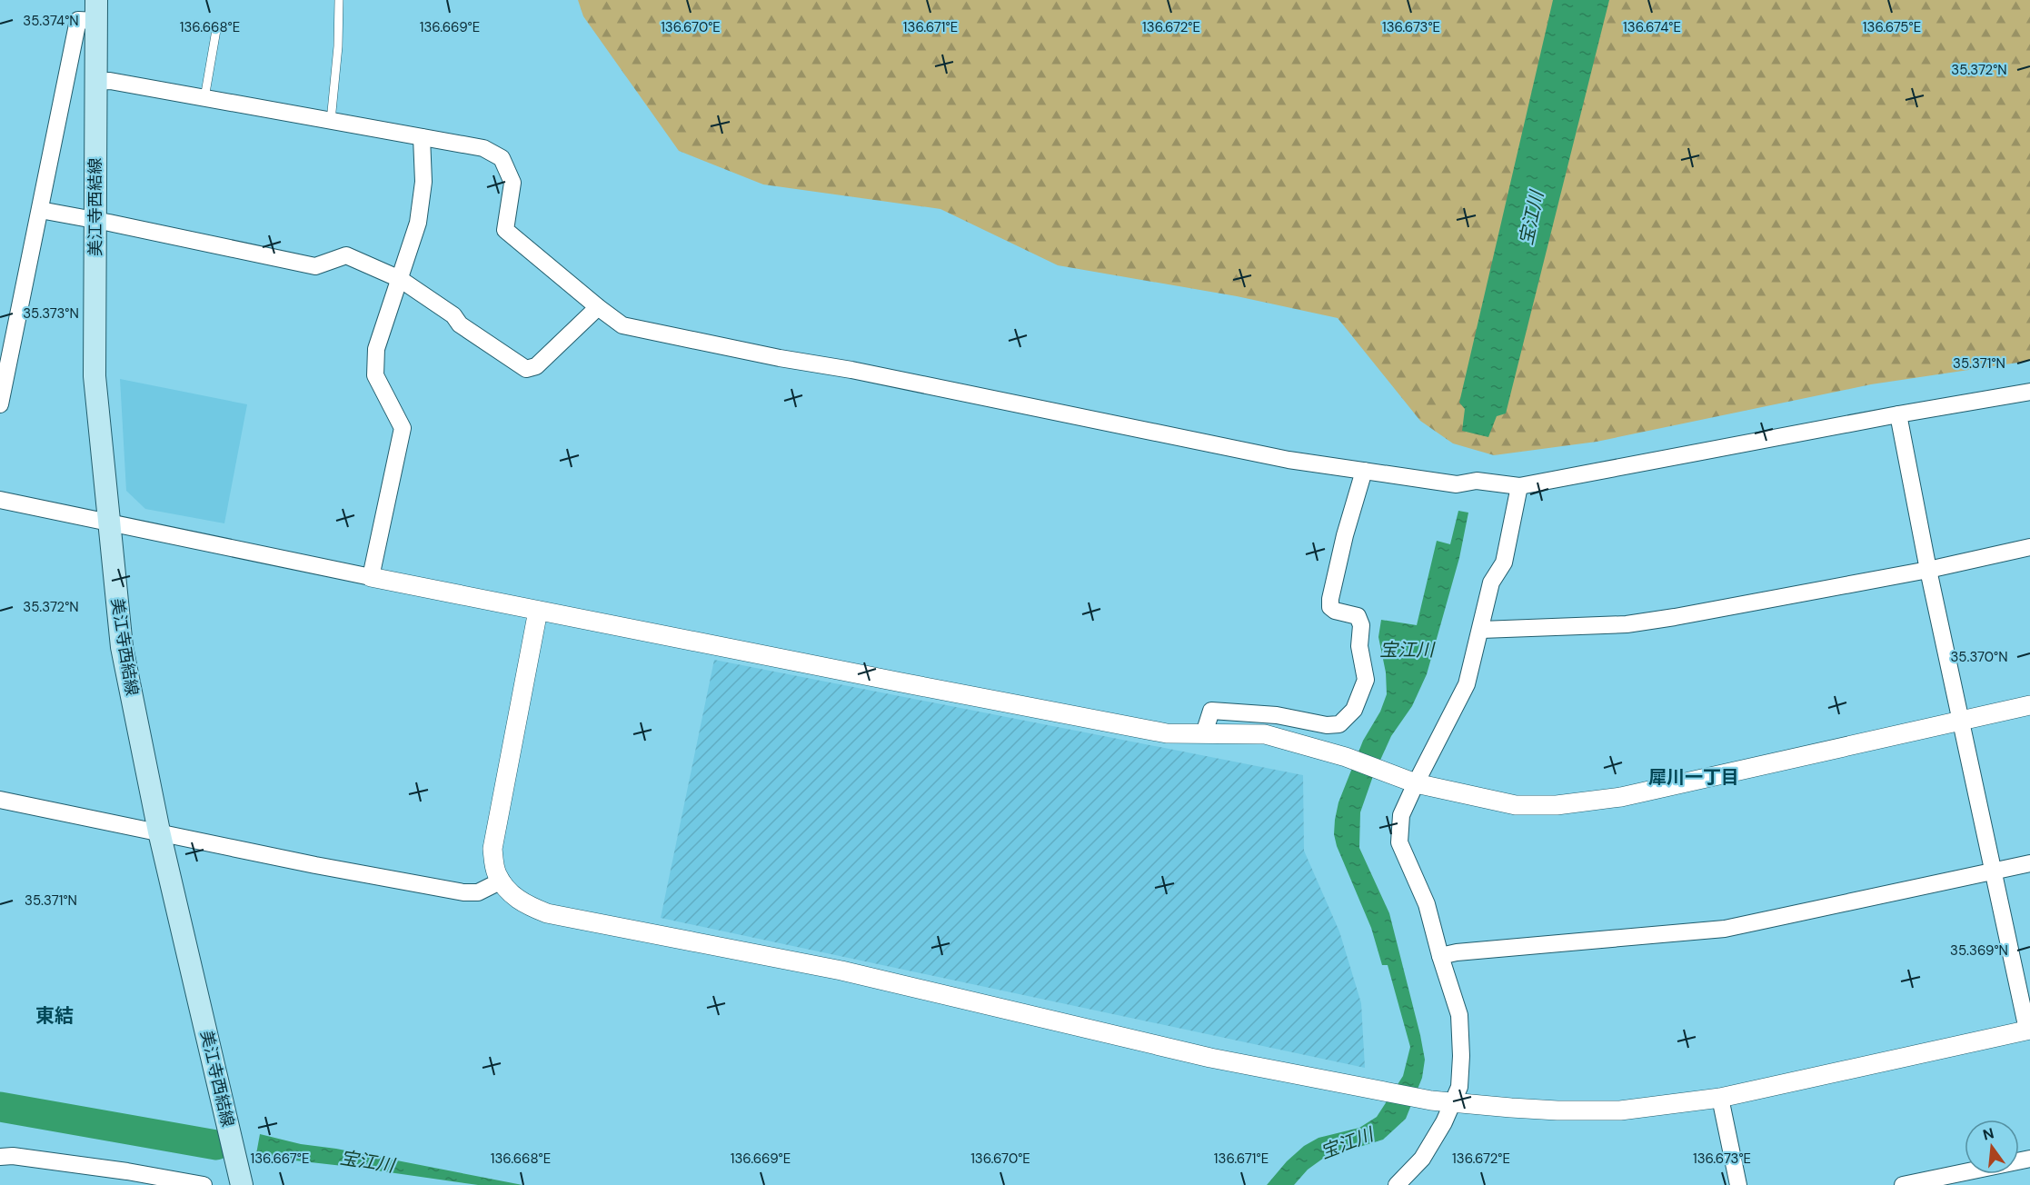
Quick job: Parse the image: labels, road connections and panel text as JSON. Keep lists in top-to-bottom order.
{
  "streets": {
    "main road": ["美江寺西結線"]
  },
  "districts": ["犀川一丁目", "東結"],
  "water": ["宝江川"],
  "north": "top",
  "coordinates": [
    "35.374°N",
    "136.668°E",
    "136.669°E",
    "136.670°E",
    "136.671°E",
    "136.672°E",
    "136.673°E",
    "136.674°E",
    "136.675°E",
    "35.372°N",
    "35.373°N",
    "35.371°N",
    "35.370°N",
    "35.369°N",
    "136.667°E"
  ]
}
